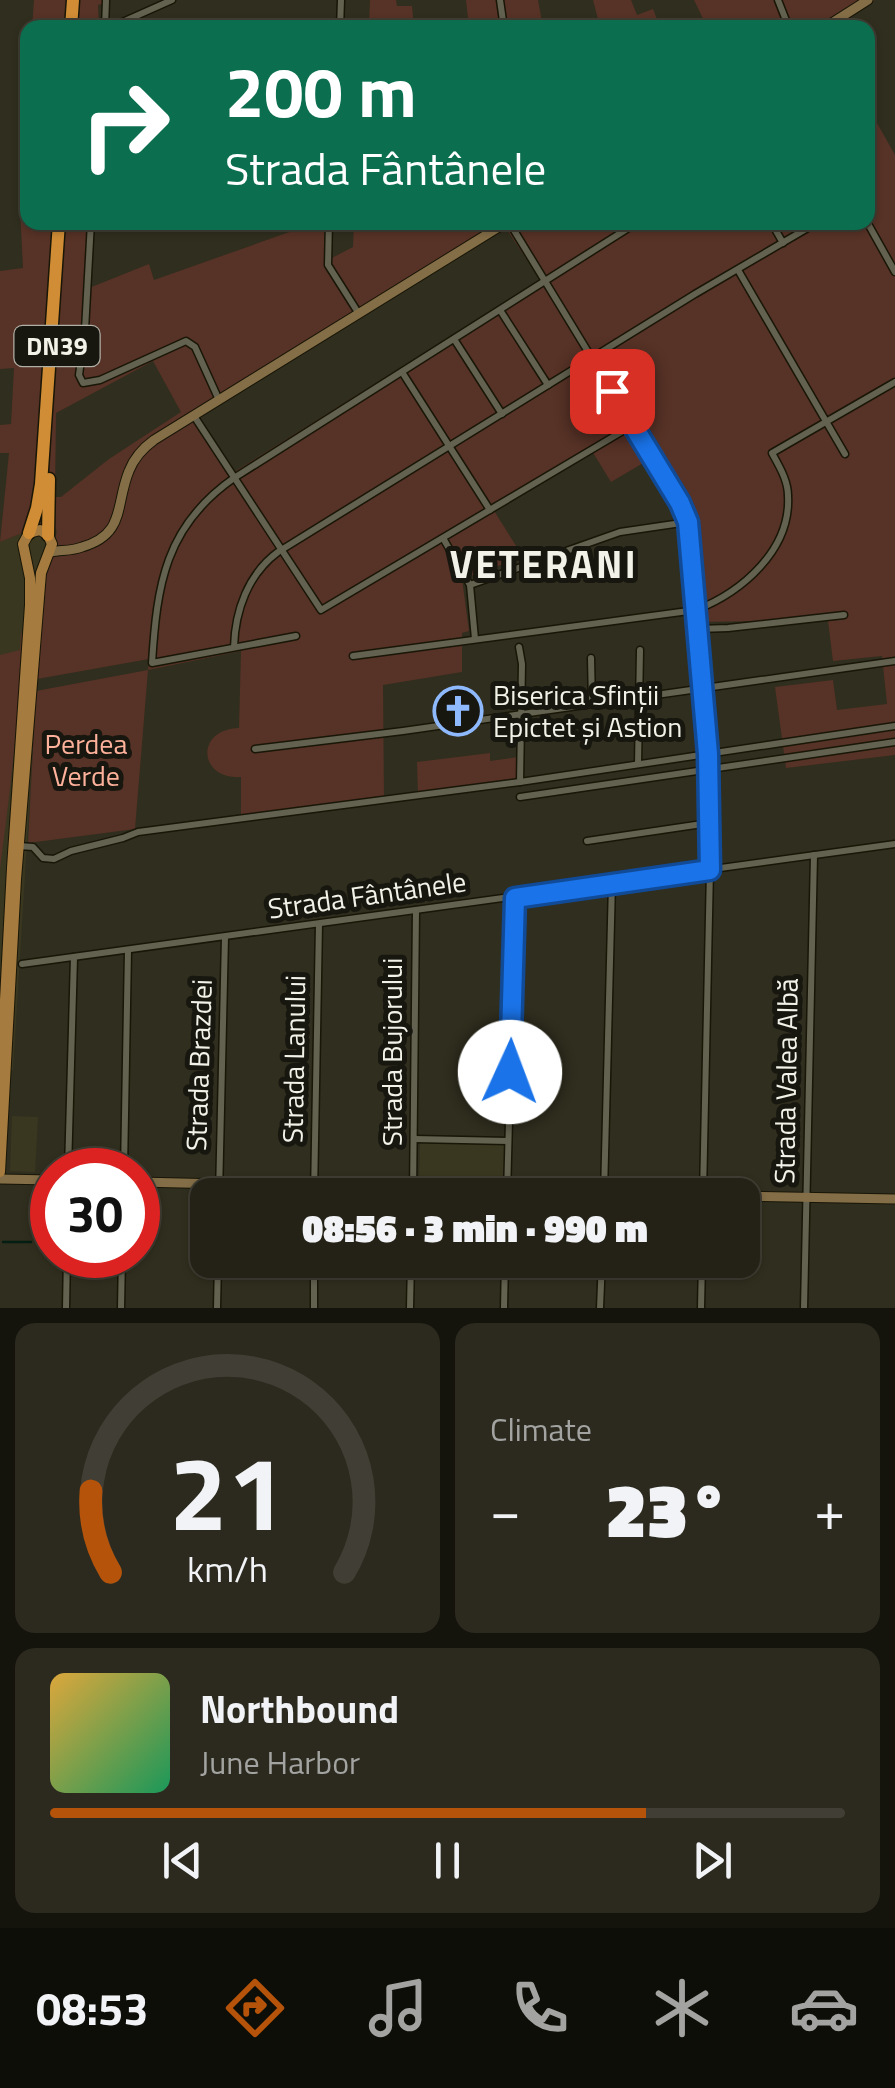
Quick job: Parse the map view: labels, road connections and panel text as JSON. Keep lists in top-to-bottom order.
{
  "streets": {
    "highway": ["DN39"],
    "street": [
      "Strada Fântânele",
      "Strada Bujorului",
      "Strada Lanului",
      "Strada Brazdei",
      "Strada Valea Albă"
    ]
  },
  "crossings": [
    ["Strada Fântânele", "Strada Bujorului"],
    ["Strada Fântânele", "Strada Lanului"],
    ["Strada Fântânele", "Strada Brazdei"],
    ["Strada Fântânele", "Strada Valea Albă"]
  ],
  "districts": ["VETERANI"],
  "parks": ["Perdea Verde"],
  "places": {
    "church": ["Biserica Sfinții Epictet și Astion"]
  },
  "page": {
    "turn": ["200 m", "Strada Fântânele"],
    "limit": "30",
    "trip": "08:56 · 3 min · 990 m",
    "tile": "Climate",
    "heat": ["−", "23°", "+"],
    "song": ["Northbound", "June Harbor"],
    "tabs": "08:53",
    "gauge": ["21", "km/h"]
  }
}
